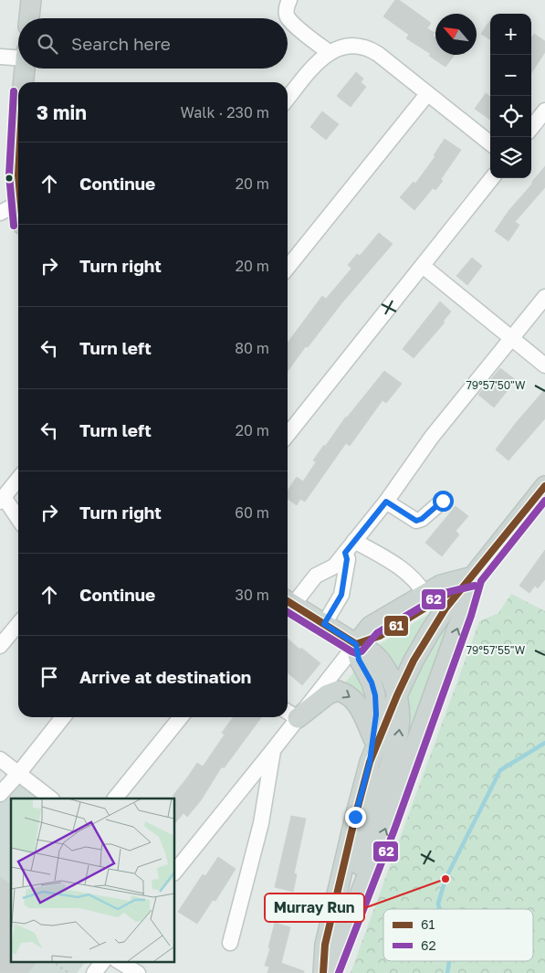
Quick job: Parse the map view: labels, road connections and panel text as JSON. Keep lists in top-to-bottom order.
{
  "places": ["Murray Run"],
  "lines": ["transit line 62", "transit line 61"],
  "legend": ["61", "62"],
  "north": "top left",
  "page": {
    "map_buttons": ["+", "−"],
    "search": "Search here",
    "heading": ["3 min", "Walk · 230 m"],
    "list": [
      ["Continue", "20 m"],
      ["Turn right", "20 m"],
      ["Turn left", "80 m"],
      ["Turn left", "20 m"],
      ["Turn right", "60 m"],
      ["Continue", "30 m"],
      "Arrive at destination"
    ]
  },
  "coordinates": ["79°57'50\"W", "79°57'55\"W"]
}
